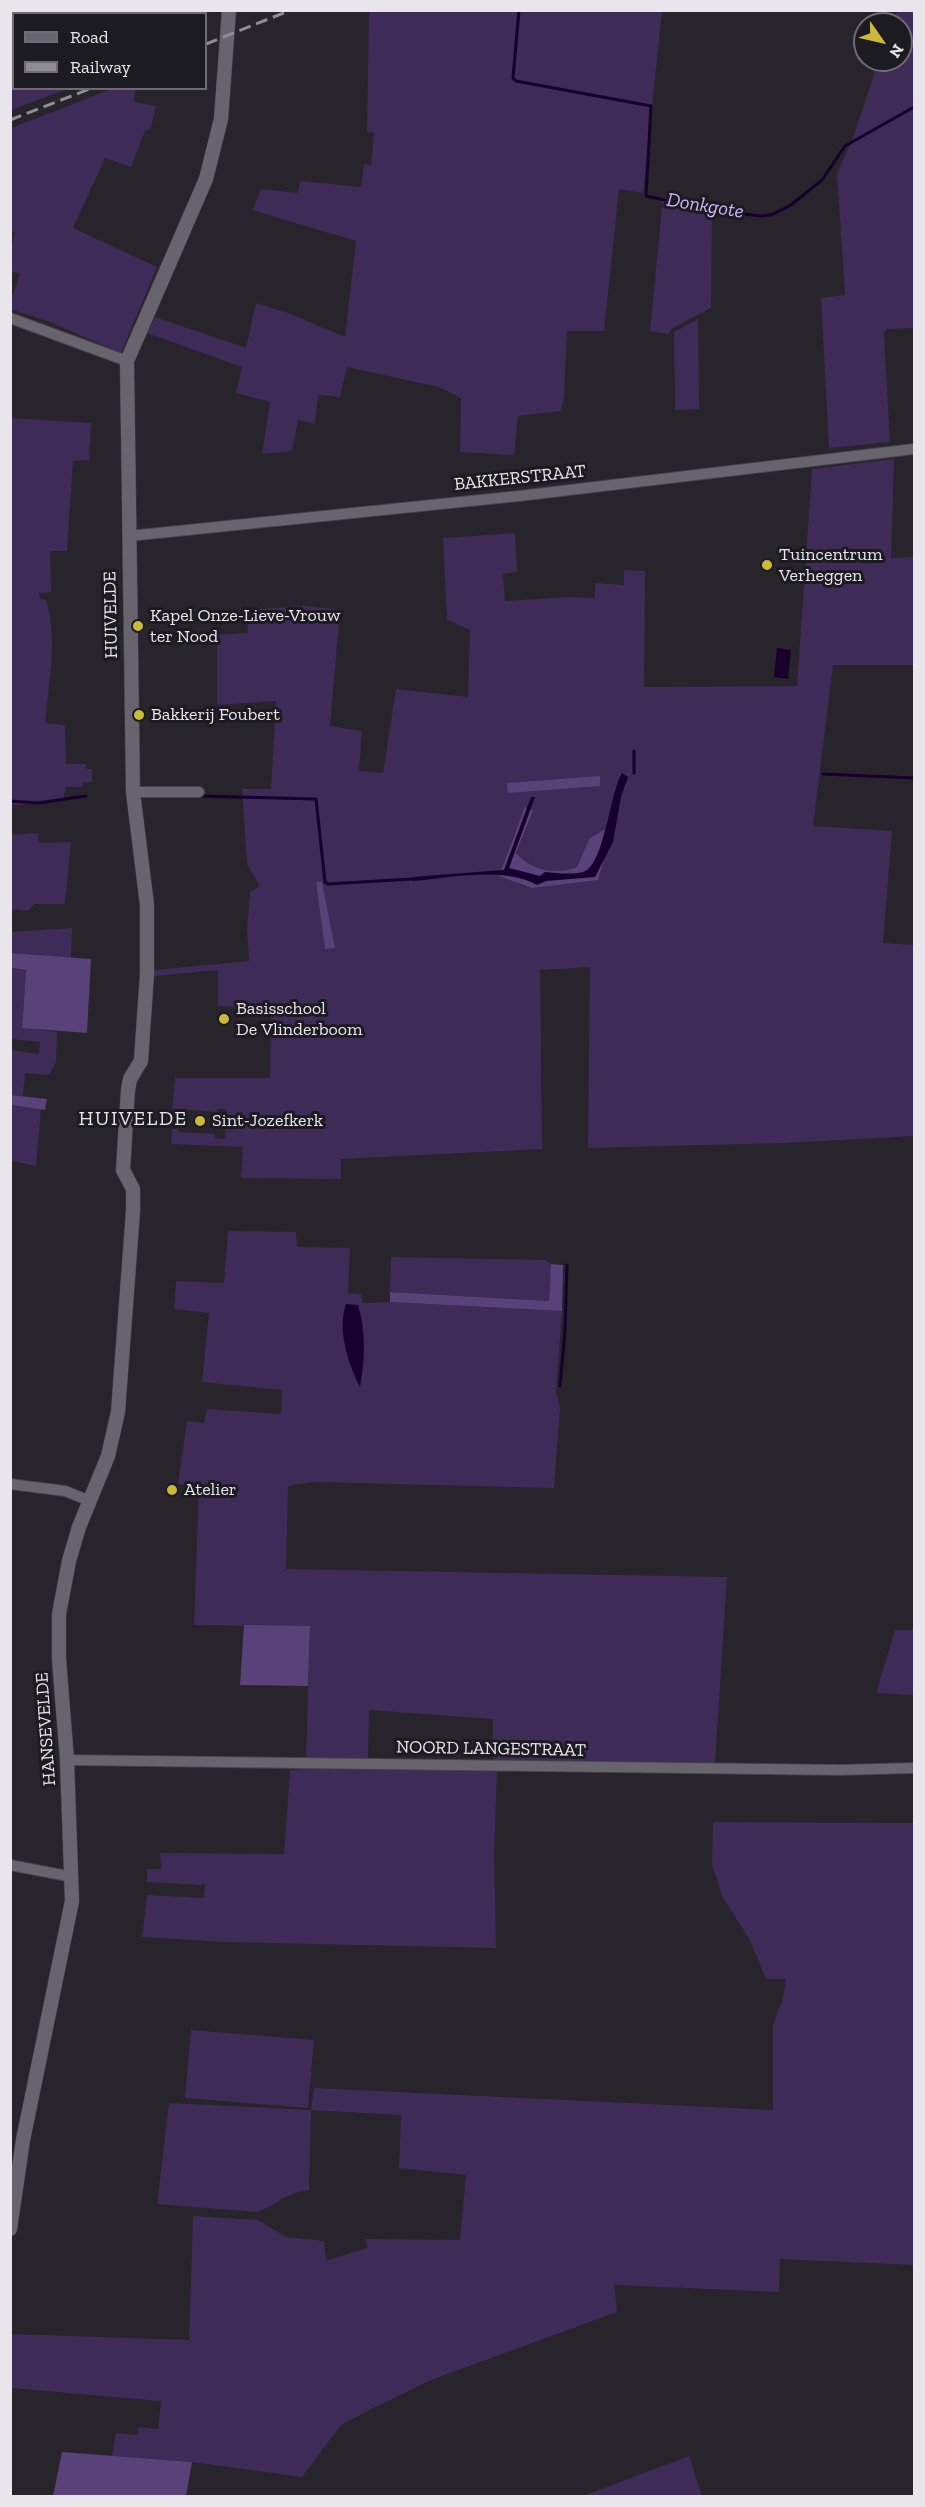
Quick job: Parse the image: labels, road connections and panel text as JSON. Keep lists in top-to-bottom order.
{
  "streets": {
    "street": [
      "BAKKERSTRAAT",
      "HUIVELDE",
      "HANSEVELDE",
      "NOORD LANGESTRAAT"
    ]
  },
  "crossings": [
    ["BAKKERSTRAAT", "HUIVELDE"],
    ["HUIVELDE", "HANSEVELDE"],
    ["HANSEVELDE", "NOORD LANGESTRAAT"]
  ],
  "districts": ["HUIVELDE"],
  "water": ["Donkgote"],
  "places": [
    "Tuincentrum Verheggen",
    "Kapel Onze-Lieve-Vrouw ter Nood",
    "Bakkerij Foubert",
    "Basisschool De Vlinderboom",
    "Sint-Jozefkerk",
    "Atelier"
  ],
  "legend": ["Road", "Railway"],
  "north": "bottom right"
}
